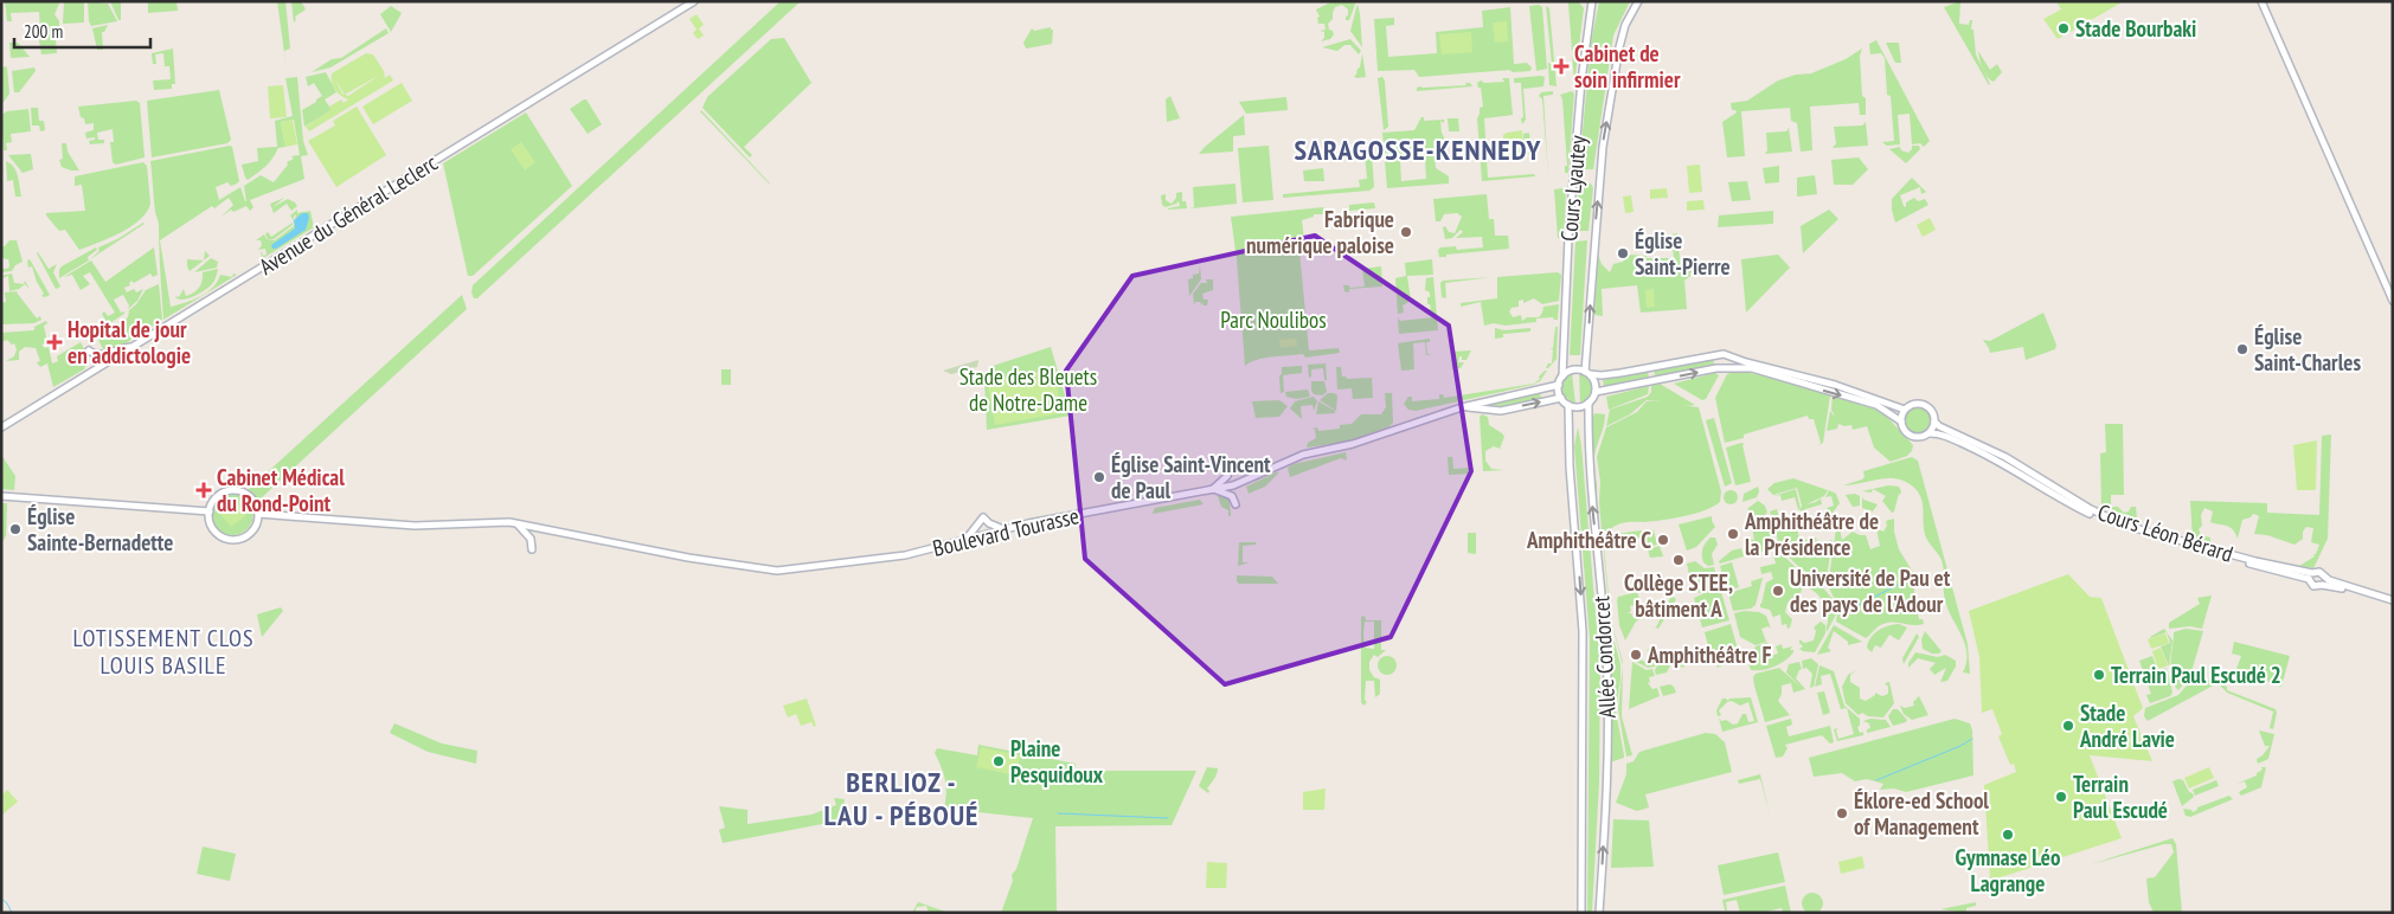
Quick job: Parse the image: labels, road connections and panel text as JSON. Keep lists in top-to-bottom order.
{
  "streets": {
    "main road": [
      "Cours Lyautey",
      "Avenue du Général Leclerc",
      "Boulevard Tourasse",
      "Cours Léon Bérard",
      "Allée Condorcet"
    ]
  },
  "crossings": [
    ["Cours Lyautey", "Boulevard Tourasse"],
    ["Cours Lyautey", "Allée Condorcet"],
    ["Boulevard Tourasse", "Allée Condorcet"]
  ],
  "districts": ["SARAGOSSE-KENNEDY", "LOTISSEMENT CLOS LOUIS BASILE", "BERLIOZ - LAU - PÉBOUÉ"],
  "parks": ["Parc Noulibos", "Stade des Bleuets de Notre-Dame"],
  "places": {
    "other": [
      "Stade Bourbaki",
      "Fabrique numérique paloise",
      "Église Saint-Pierre",
      "Église Saint-Charles",
      "Église Saint-Vincent de Paul",
      "Église Sainte-Bernadette",
      "Amphithéâtre de la Présidence",
      "Amphithéâtre C",
      "Collège STEE, bâtiment A",
      "Université de Pau et des pays de l'Adour",
      "Amphithéâtre F",
      "Terrain Paul Escudé 2",
      "Stade André Lavie",
      "Plaine Pesquidoux",
      "Terrain Paul Escudé",
      "Éklore-ed School of Management",
      "Gymnase Léo Lagrange"
    ],
    "health": ["Cabinet de soin infirmier", "Hopital de jour en addictologie", "Cabinet Médical du Rond-Point"]
  },
  "scale_bar": "200 m"
}
